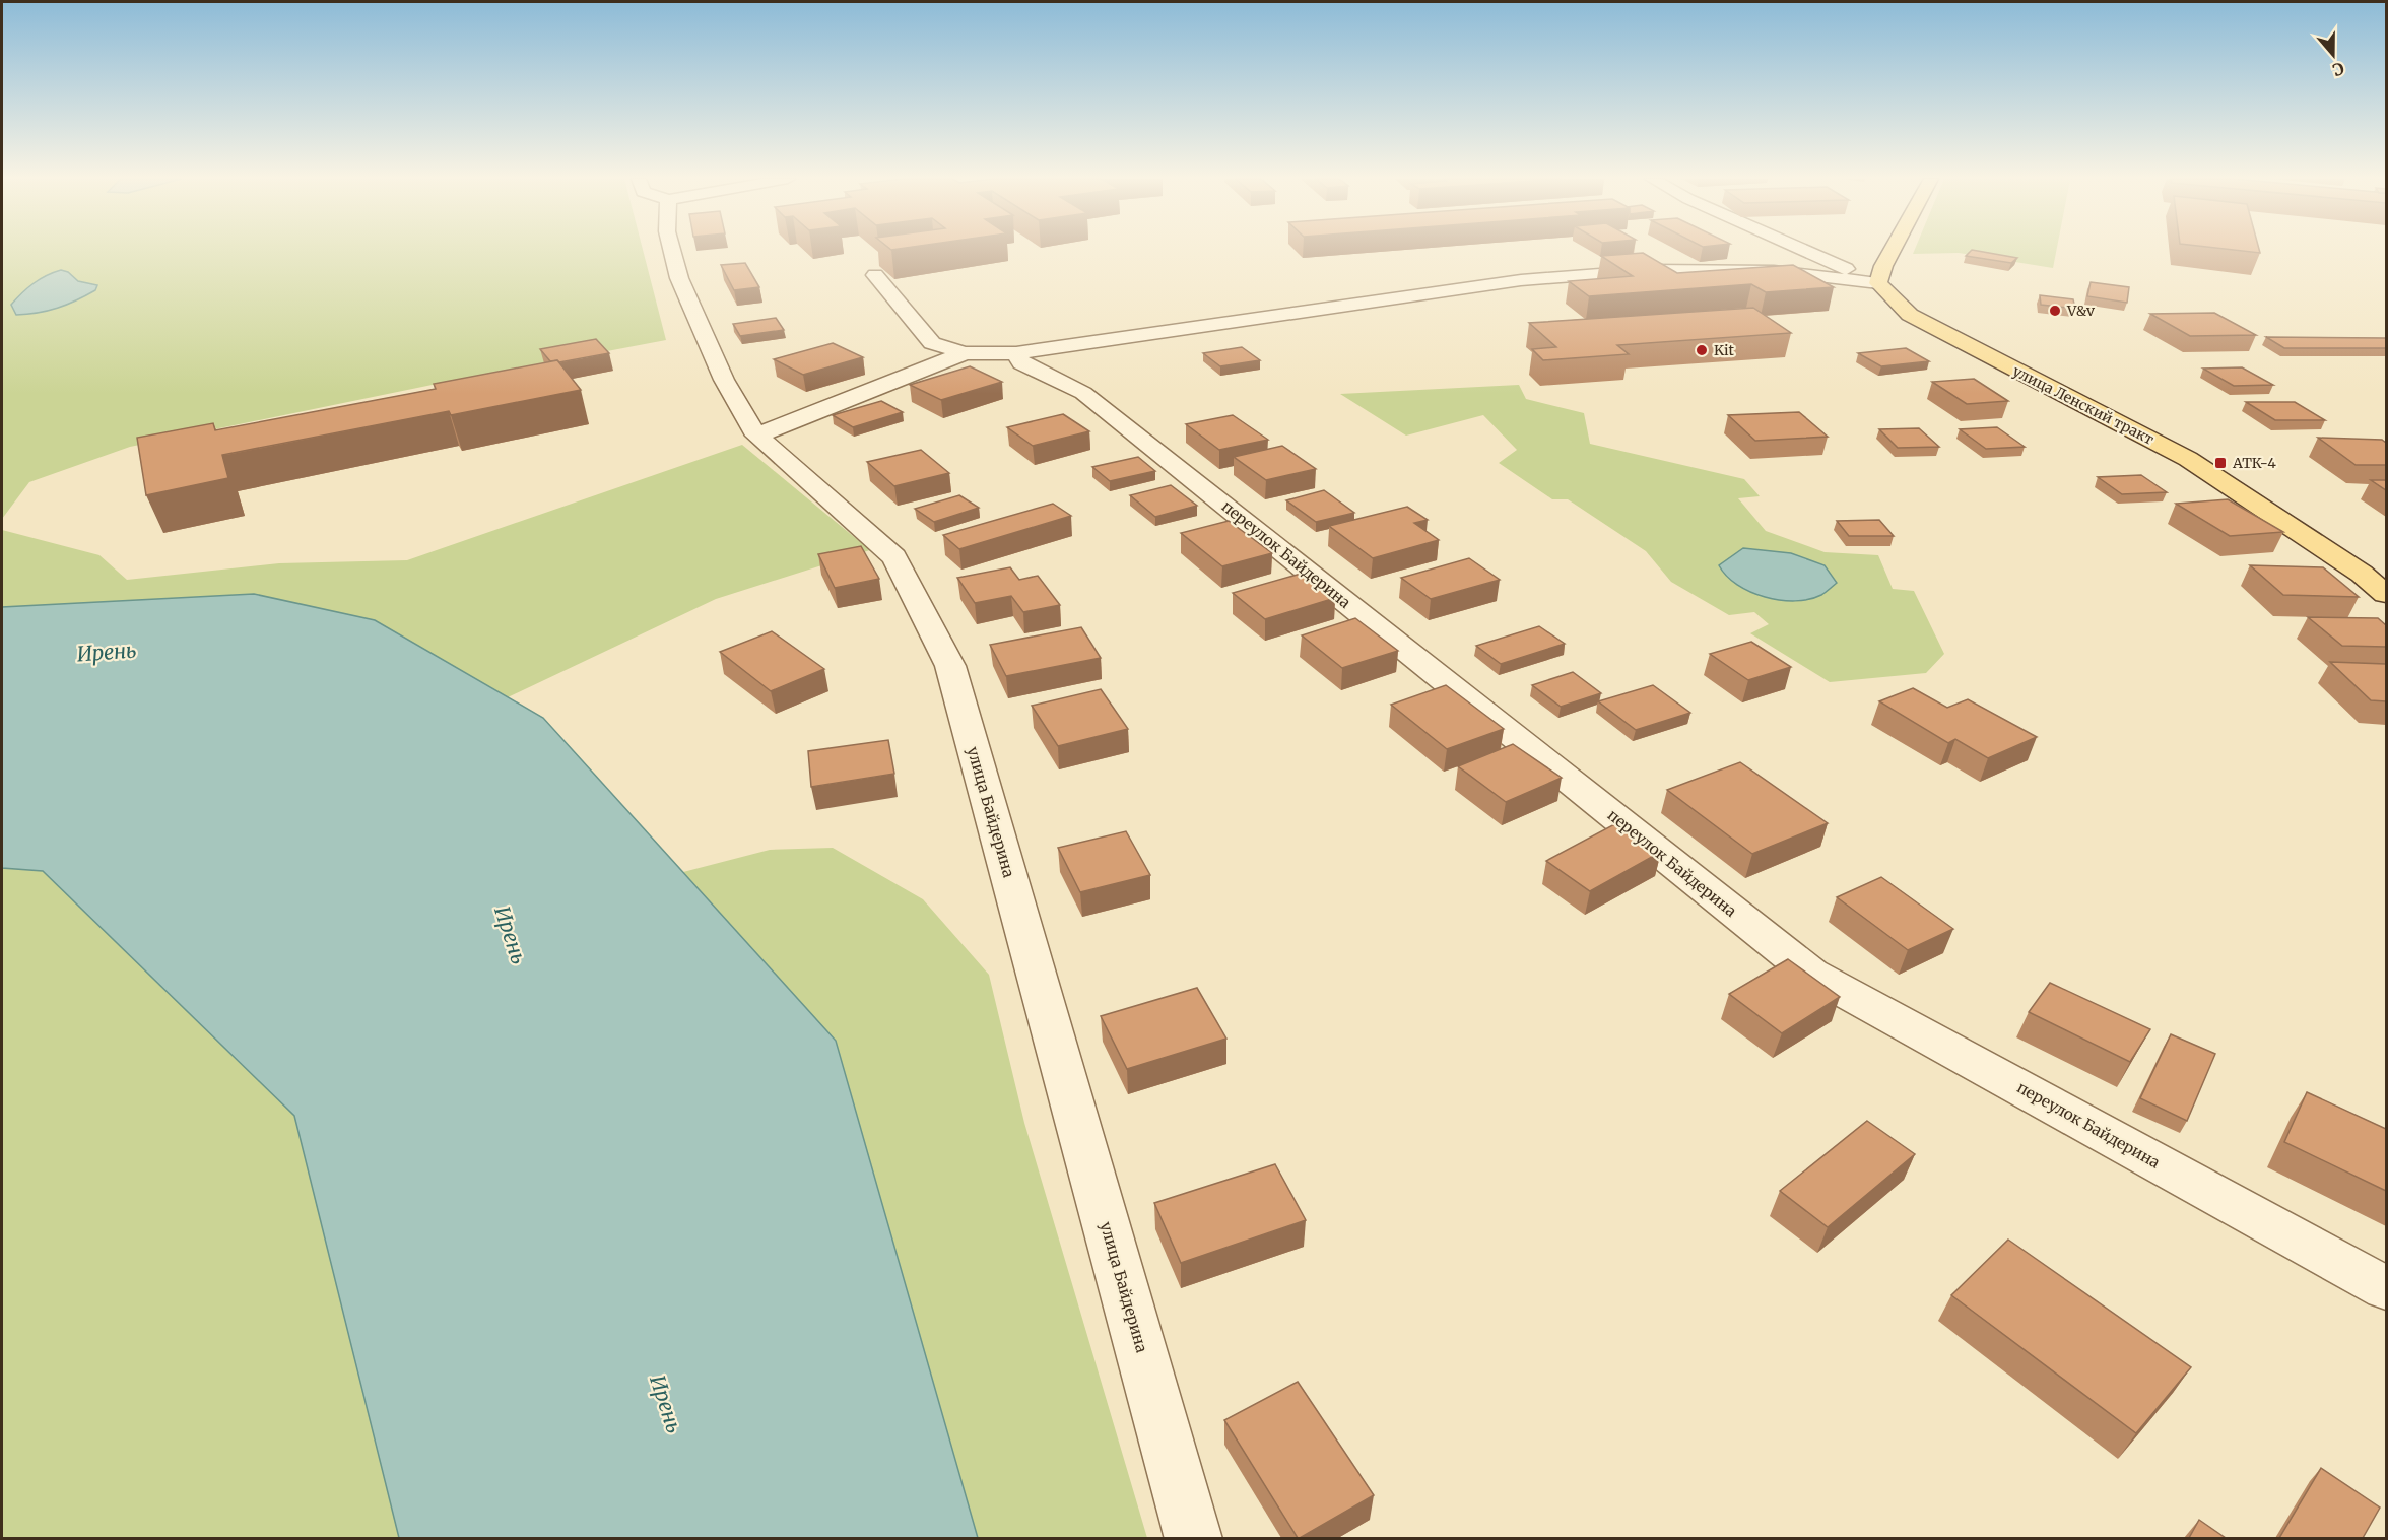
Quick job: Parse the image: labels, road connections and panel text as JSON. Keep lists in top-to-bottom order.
{
  "streets": {
    "main road": ["улица Ленский тракт"],
    "street": ["переулок Байдерина", "улица Байдерина"]
  },
  "water": ["Ирень"],
  "places": {
    "other": ["V&v", "Kit"],
    "transit": ["АТК-4"]
  },
  "north": "bottom"
}
